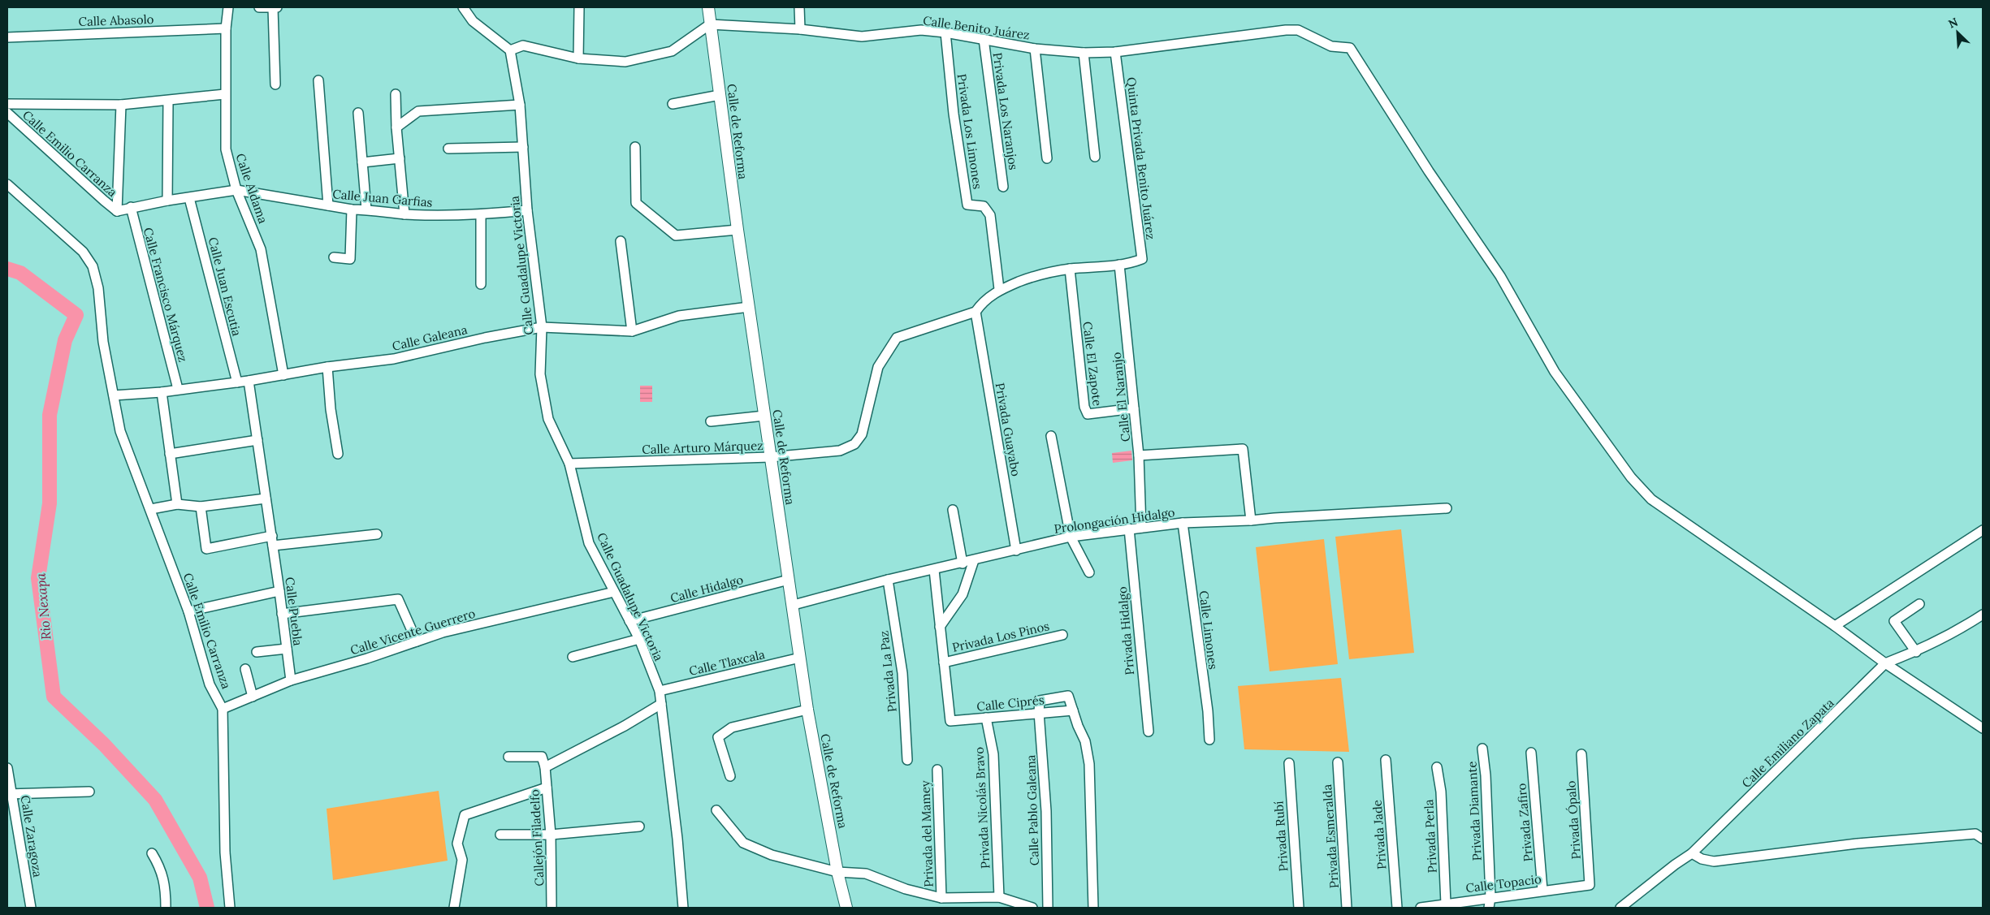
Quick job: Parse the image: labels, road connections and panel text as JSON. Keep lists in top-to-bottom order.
{
  "streets": {
    "main road": ["Calle de Reforma"],
    "street": [
      "Calle Abasolo",
      "Calle Benito Juárez",
      "Privada Los Naranjos",
      "Privada Los Limones",
      "Calle Emilio Carranza",
      "Quinta Privada Benito Juárez",
      "Calle Aldama",
      "Calle Juan Garfias",
      "Calle Guadalupe Victoria",
      "Calle Juan Escutia",
      "Calle Francisco Márquez",
      "Calle Galeana",
      "Calle El Zapote",
      "Calle El Naranjo",
      "Privada Guayabo",
      "Calle Arturo Márquez",
      "Prolongación Hidalgo",
      "Calle Hidalgo",
      "Calle Puebla",
      "Calle Limones",
      "Privada Hidalgo",
      "Calle Vicente Guerrero",
      "Privada Los Pinos",
      "Calle Tlaxcala",
      "Privada La Paz",
      "Calle Ciprés",
      "Calle Emiliano Zapata",
      "Privada Nicolás Bravo",
      "Calle Pablo Galeana",
      "Privada Diamante",
      "Privada Ópalo",
      "Privada Zafiro",
      "Privada del Mamey",
      "Privada Jade",
      "Calle Zaragoza",
      "Privada Rubí",
      "Privada Esmeralda",
      "Privada Perla",
      "Callejón Filadelfo",
      "Calle Topacio"
    ]
  },
  "crossings": [
    ["Calle Abasolo", "Calle Aldama"],
    ["Calle Benito Juárez", "Privada Los Naranjos"],
    ["Calle Benito Juárez", "Calle de Reforma"],
    ["Calle Benito Juárez", "Privada Los Limones"],
    ["Calle Benito Juárez", "Quinta Privada Benito Juárez"],
    ["Calle de Reforma", "Calle Galeana"],
    ["Calle de Reforma", "Calle Arturo Márquez"],
    ["Calle de Reforma", "Prolongación Hidalgo"],
    ["Calle de Reforma", "Calle Hidalgo"],
    ["Calle de Reforma", "Calle Tlaxcala"],
    ["Calle Emilio Carranza", "Calle Juan Garfias"],
    ["Calle Emilio Carranza", "Calle Galeana"],
    ["Calle Emilio Carranza", "Calle Vicente Guerrero"],
    ["Quinta Privada Benito Juárez", "Calle El Naranjo"],
    ["Calle Aldama", "Calle Juan Garfias"],
    ["Calle Aldama", "Calle Galeana"],
    ["Calle Juan Garfias", "Calle Guadalupe Victoria"],
    ["Calle Juan Garfias", "Calle Juan Escutia"],
    ["Calle Juan Garfias", "Calle Francisco Márquez"],
    ["Calle Guadalupe Victoria", "Calle Galeana"],
    ["Calle Guadalupe Victoria", "Calle Arturo Márquez"],
    ["Calle Guadalupe Victoria", "Calle Hidalgo"],
    ["Calle Guadalupe Victoria", "Calle Vicente Guerrero"],
    ["Calle Guadalupe Victoria", "Calle Tlaxcala"],
    ["Calle Juan Escutia", "Calle Galeana"],
    ["Calle Francisco Márquez", "Calle Galeana"],
    ["Calle Galeana", "Calle Puebla"],
    ["Calle El Zapote", "Calle El Naranjo"],
    ["Calle El Naranjo", "Prolongación Hidalgo"],
    ["Privada Guayabo", "Calle Arturo Márquez"],
    ["Privada Guayabo", "Prolongación Hidalgo"],
    ["Prolongación Hidalgo", "Calle Limones"],
    ["Prolongación Hidalgo", "Privada Hidalgo"],
    ["Prolongación Hidalgo", "Privada La Paz"],
    ["Calle Puebla", "Calle Vicente Guerrero"],
    ["Privada Los Pinos", "Calle Ciprés"],
    ["Calle Ciprés", "Privada Nicolás Bravo"],
    ["Calle Ciprés", "Calle Pablo Galeana"],
    ["Privada Diamante", "Calle Topacio"],
    ["Privada Ópalo", "Calle Topacio"],
    ["Privada Zafiro", "Calle Topacio"],
    ["Privada Perla", "Calle Topacio"]
  ],
  "water": ["Rio Nexapa"],
  "north": "top left"
}
